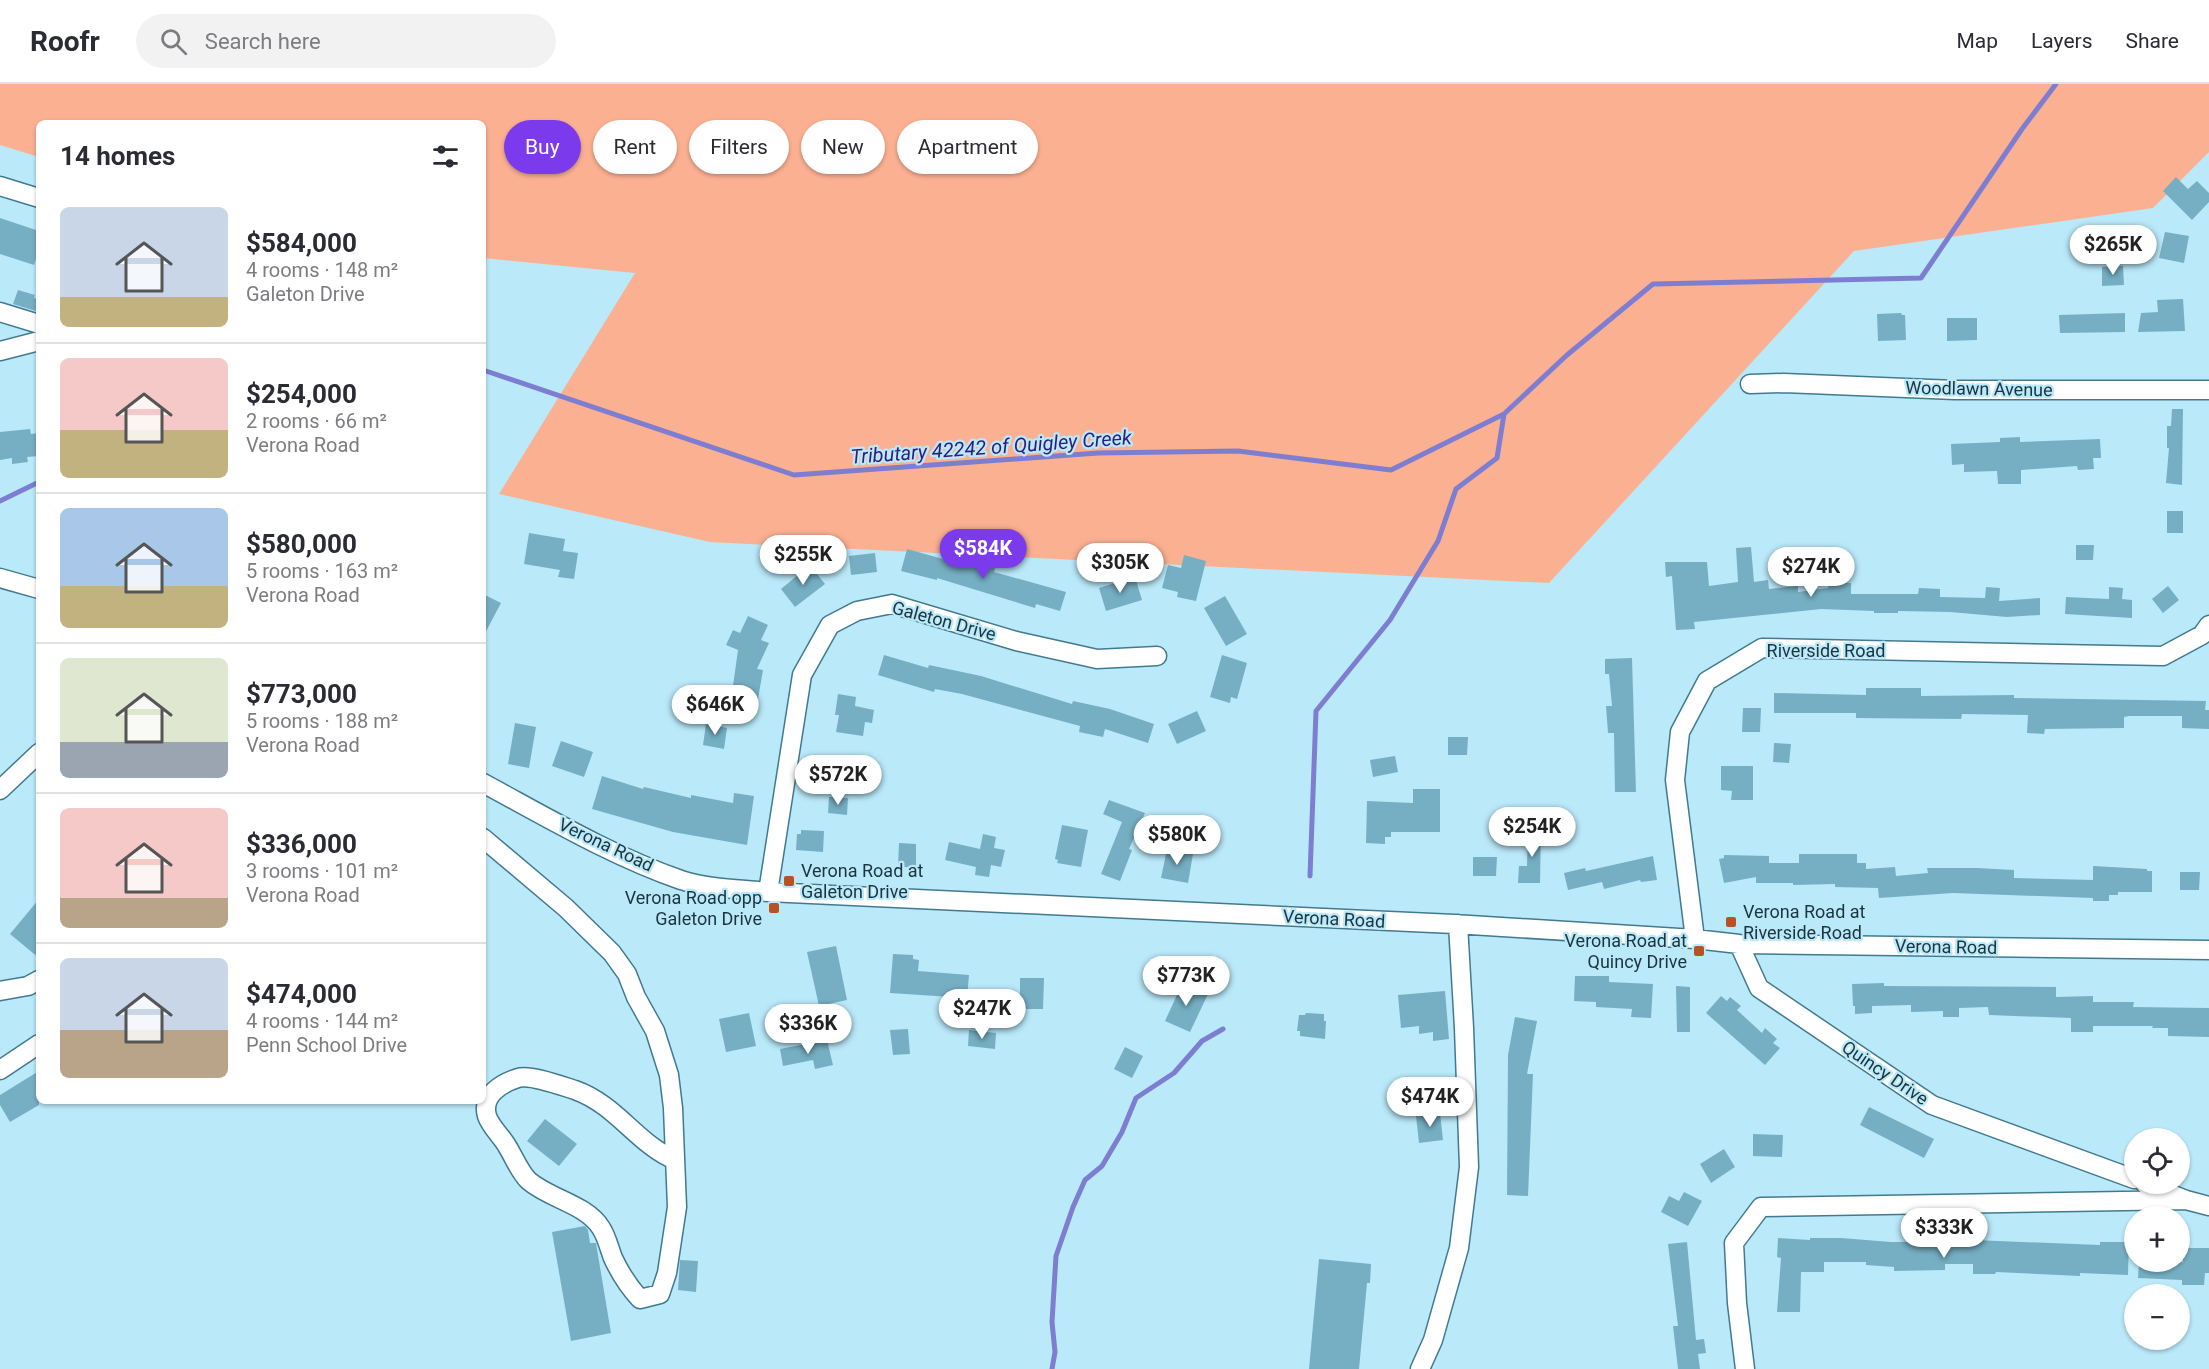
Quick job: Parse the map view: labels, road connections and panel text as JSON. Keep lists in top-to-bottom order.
{
  "streets": {
    "street": [
      "Woodlawn Avenue",
      "Galeton Drive",
      "Riverside Road",
      "Verona Road",
      "Quincy Drive"
    ]
  },
  "crossings": [
    ["Galeton Drive", "Verona Road"],
    ["Riverside Road", "Verona Road"],
    ["Verona Road", "Quincy Drive"]
  ],
  "water": ["Tributary 42242 of Quigley Creek"],
  "places": {
    "transit": [
      "Verona Road at Galeton Drive",
      "Verona Road opp Galeton Drive",
      "Verona Road at Riverside Road",
      "Verona Road at Quincy Drive"
    ]
  },
  "page": {
    "header": "Roofr",
    "search": "Search here",
    "nav": ["Map", "Layers", "Share"],
    "chip": [
      "Buy",
      "Rent",
      "Filters",
      "New",
      "Apartment"
    ],
    "heading": "14 homes",
    "list": [
      {
        "name": "$584,000",
        "note": "4 rooms · 148 m² · Galeton Drive"
      },
      {
        "name": "$254,000",
        "note": "2 rooms · 66 m² · Verona Road"
      },
      {
        "name": "$580,000",
        "note": "5 rooms · 163 m² · Verona Road"
      },
      {
        "name": "$773,000",
        "note": "5 rooms · 188 m² · Verona Road"
      },
      {
        "name": "$336,000",
        "note": "3 rooms · 101 m² · Verona Road"
      },
      {
        "name": "$474,000",
        "note": "4 rooms · 144 m² · Penn School Drive"
      }
    ],
    "price": [
      "$265K",
      "$584K",
      "$255K",
      "$305K",
      "$274K",
      "$646K",
      "$572K",
      "$254K",
      "$580K",
      "$773K",
      "$247K",
      "$336K",
      "$474K",
      "$333K"
    ],
    "map_buttons": ["+", "−"]
  }
}
